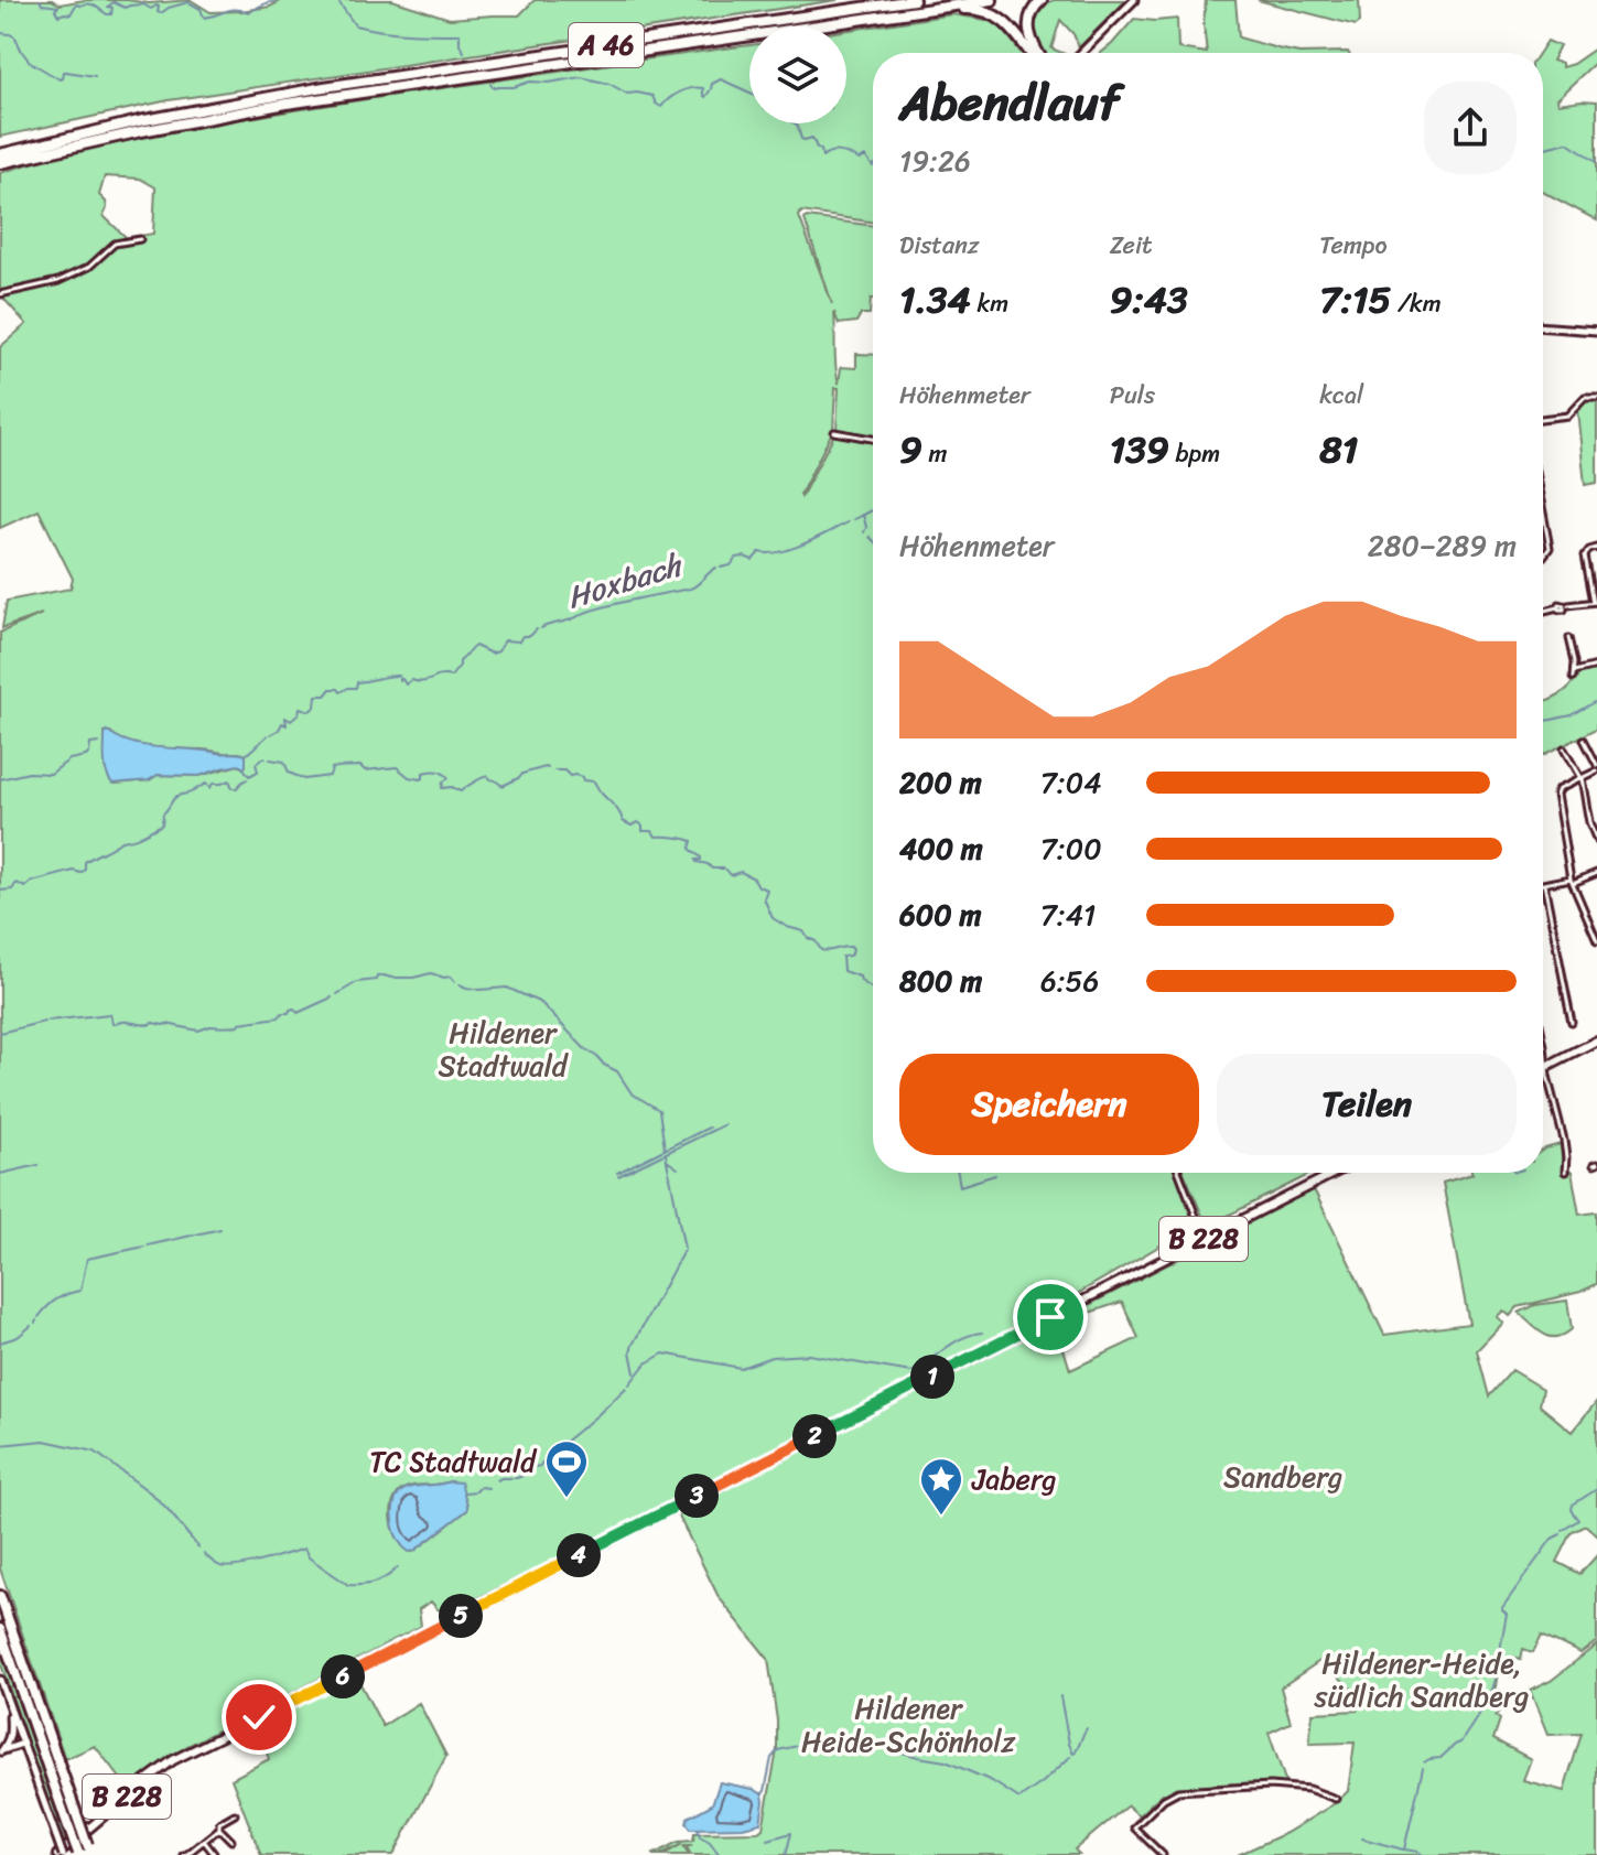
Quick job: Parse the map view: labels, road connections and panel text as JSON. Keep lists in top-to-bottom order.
{
  "streets": {
    "highway": ["A 46"],
    "main road": ["B 228"]
  },
  "water": ["Hoxbach"],
  "parks": [
    "Hildener Stadtwald",
    "Sandberg",
    "Hildener-Heide, südlich Sandberg",
    "Hildener Heide-Schönholz"
  ],
  "places": {
    "sports": ["TC Stadtwald"],
    "place": ["Jaberg"]
  },
  "page": {
    "heading": ["Abendlauf", "19:26"],
    "stats": [
      ["Distanz", "1.34 km"],
      ["Zeit", "9:43"],
      ["Tempo", "7:15 /km"],
      ["Höhenmeter", "9 m"],
      ["Puls", "139 bpm"],
      ["kcal", "81"]
    ],
    "chart": ["Höhenmeter", "280–289 m"],
    "list": [
      {
        "name": "200 m",
        "note": "7:04"
      },
      {
        "name": "400 m",
        "note": "7:00"
      },
      {
        "name": "600 m",
        "note": "7:41"
      },
      {
        "name": "800 m",
        "note": "6:56"
      }
    ],
    "buttons": ["Speichern", "Teilen"],
    "pins": [
      "1",
      "2",
      "3",
      "4",
      "5",
      "6"
    ]
  }
}
